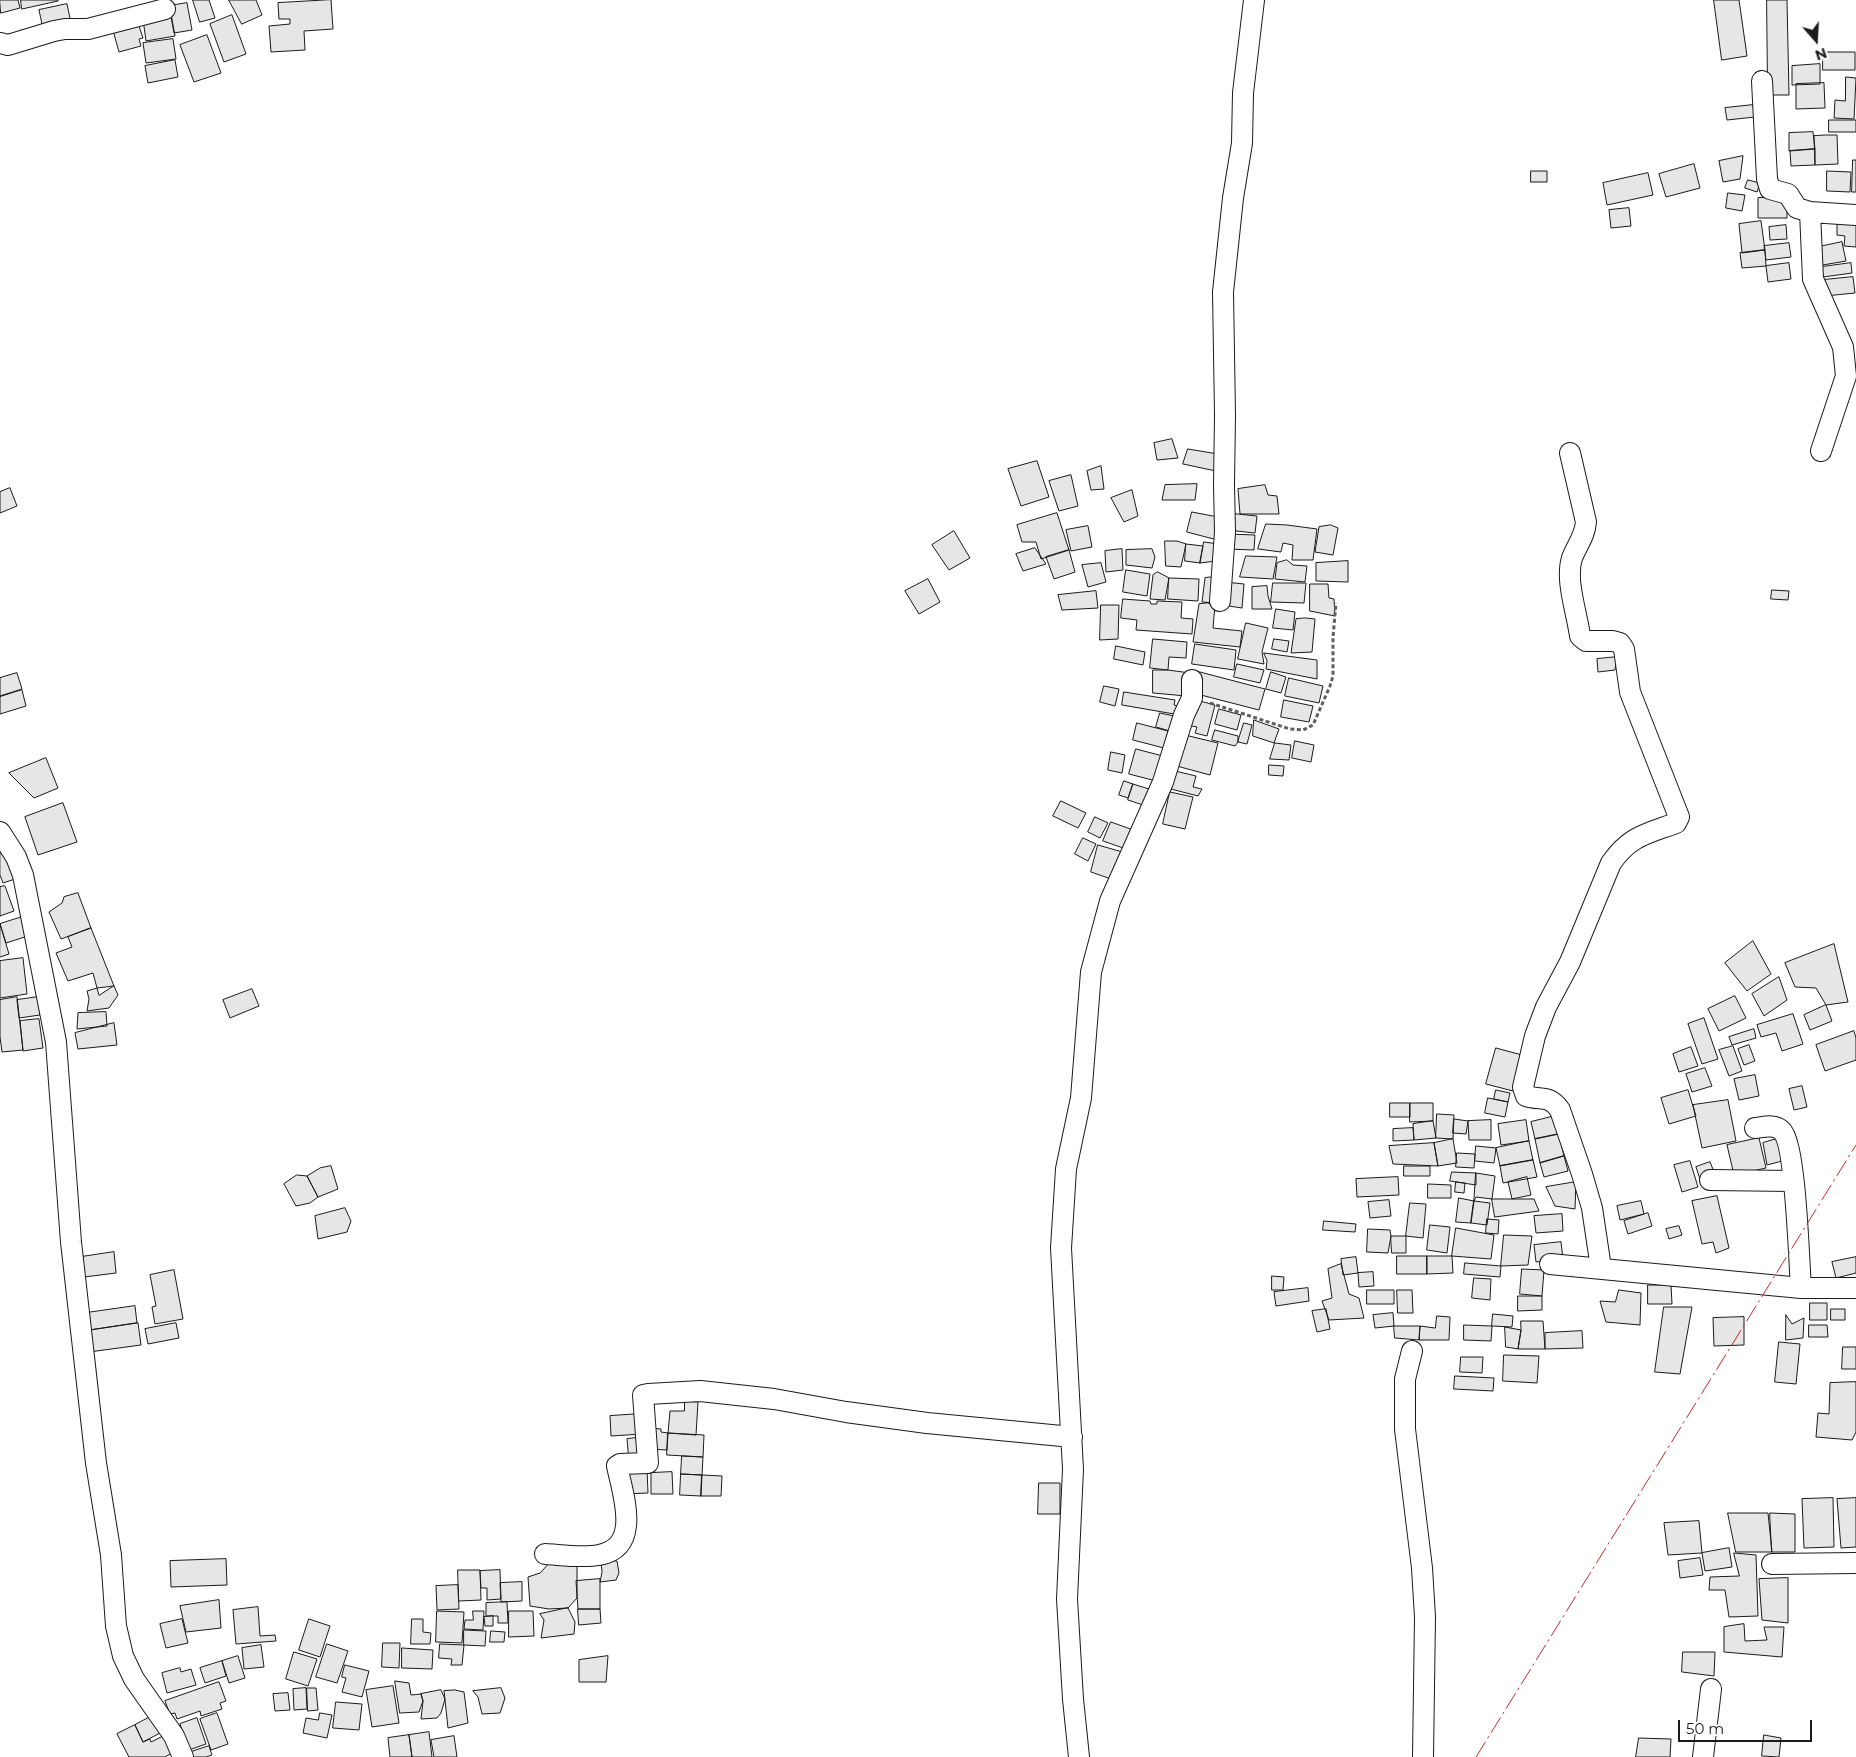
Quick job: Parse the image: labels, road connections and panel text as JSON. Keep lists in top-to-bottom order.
{
  "scale_bar": "50 m",
  "north": "bottom"
}
